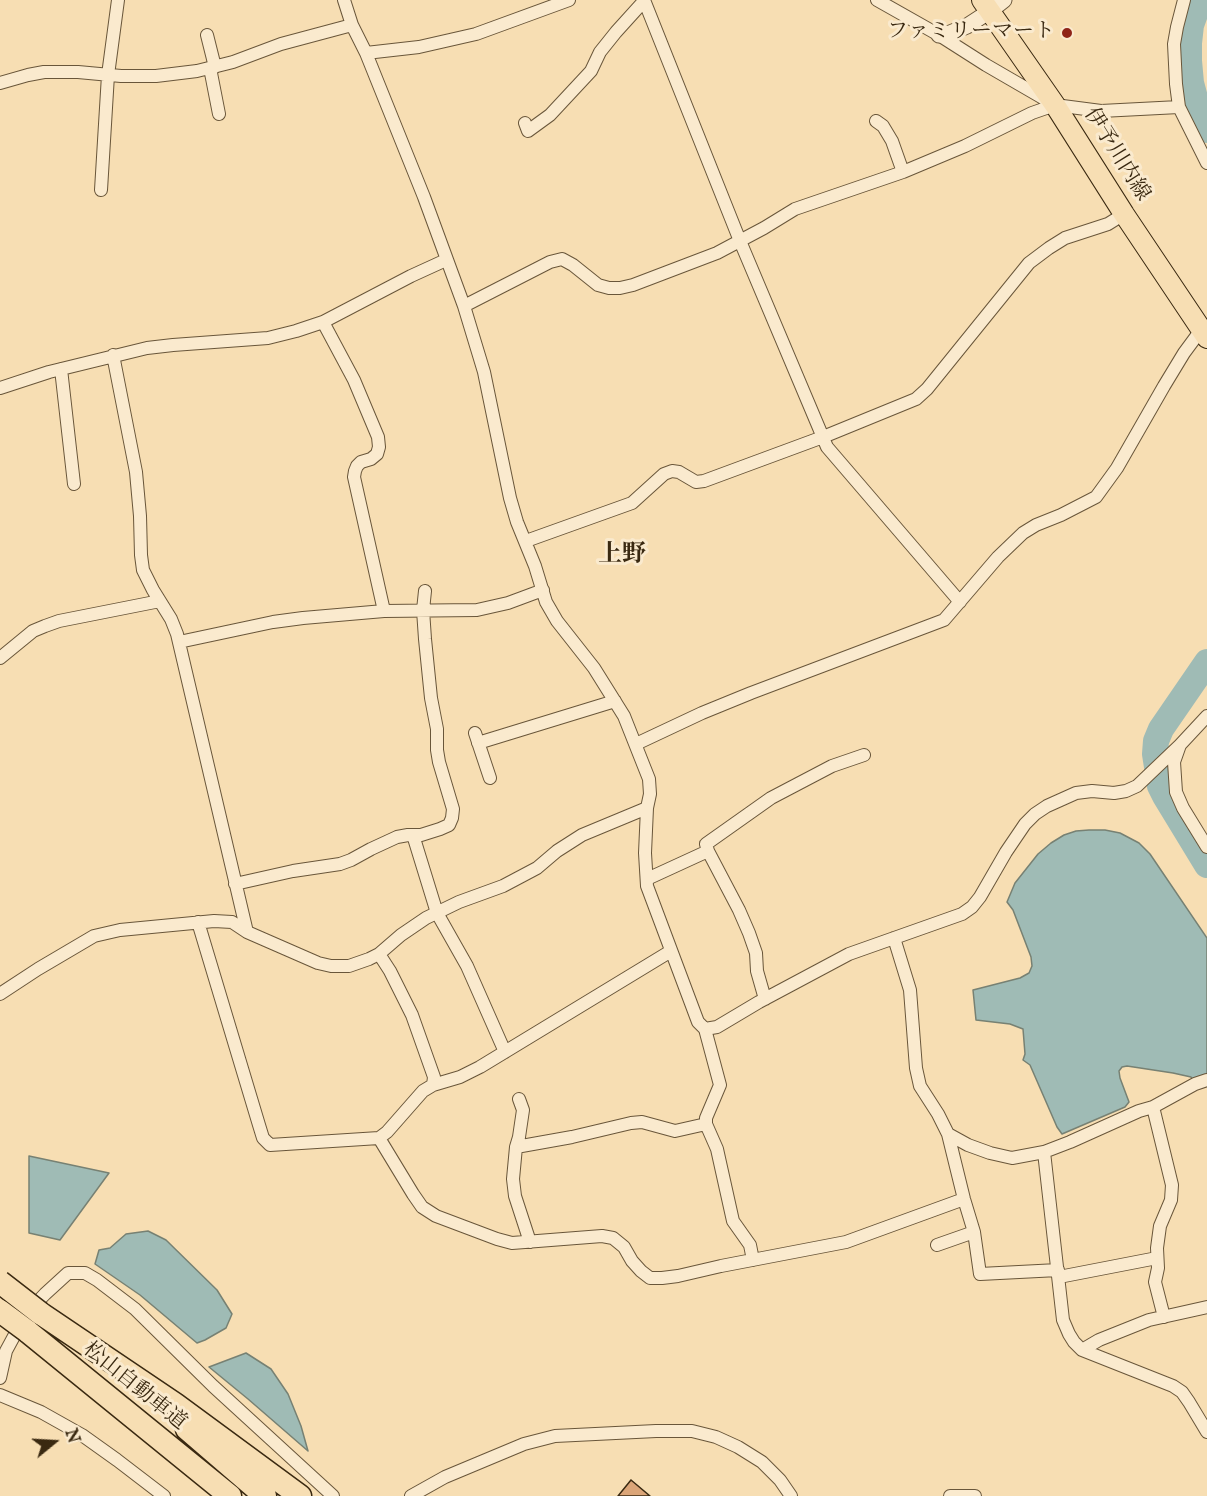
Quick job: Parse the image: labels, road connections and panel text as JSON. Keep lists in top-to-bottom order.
{
  "streets": {
    "highway": ["松山自動車道"],
    "main road": ["伊予川内線"]
  },
  "districts": ["上野"],
  "places": ["ファミリーマート"],
  "north": "right"
}
